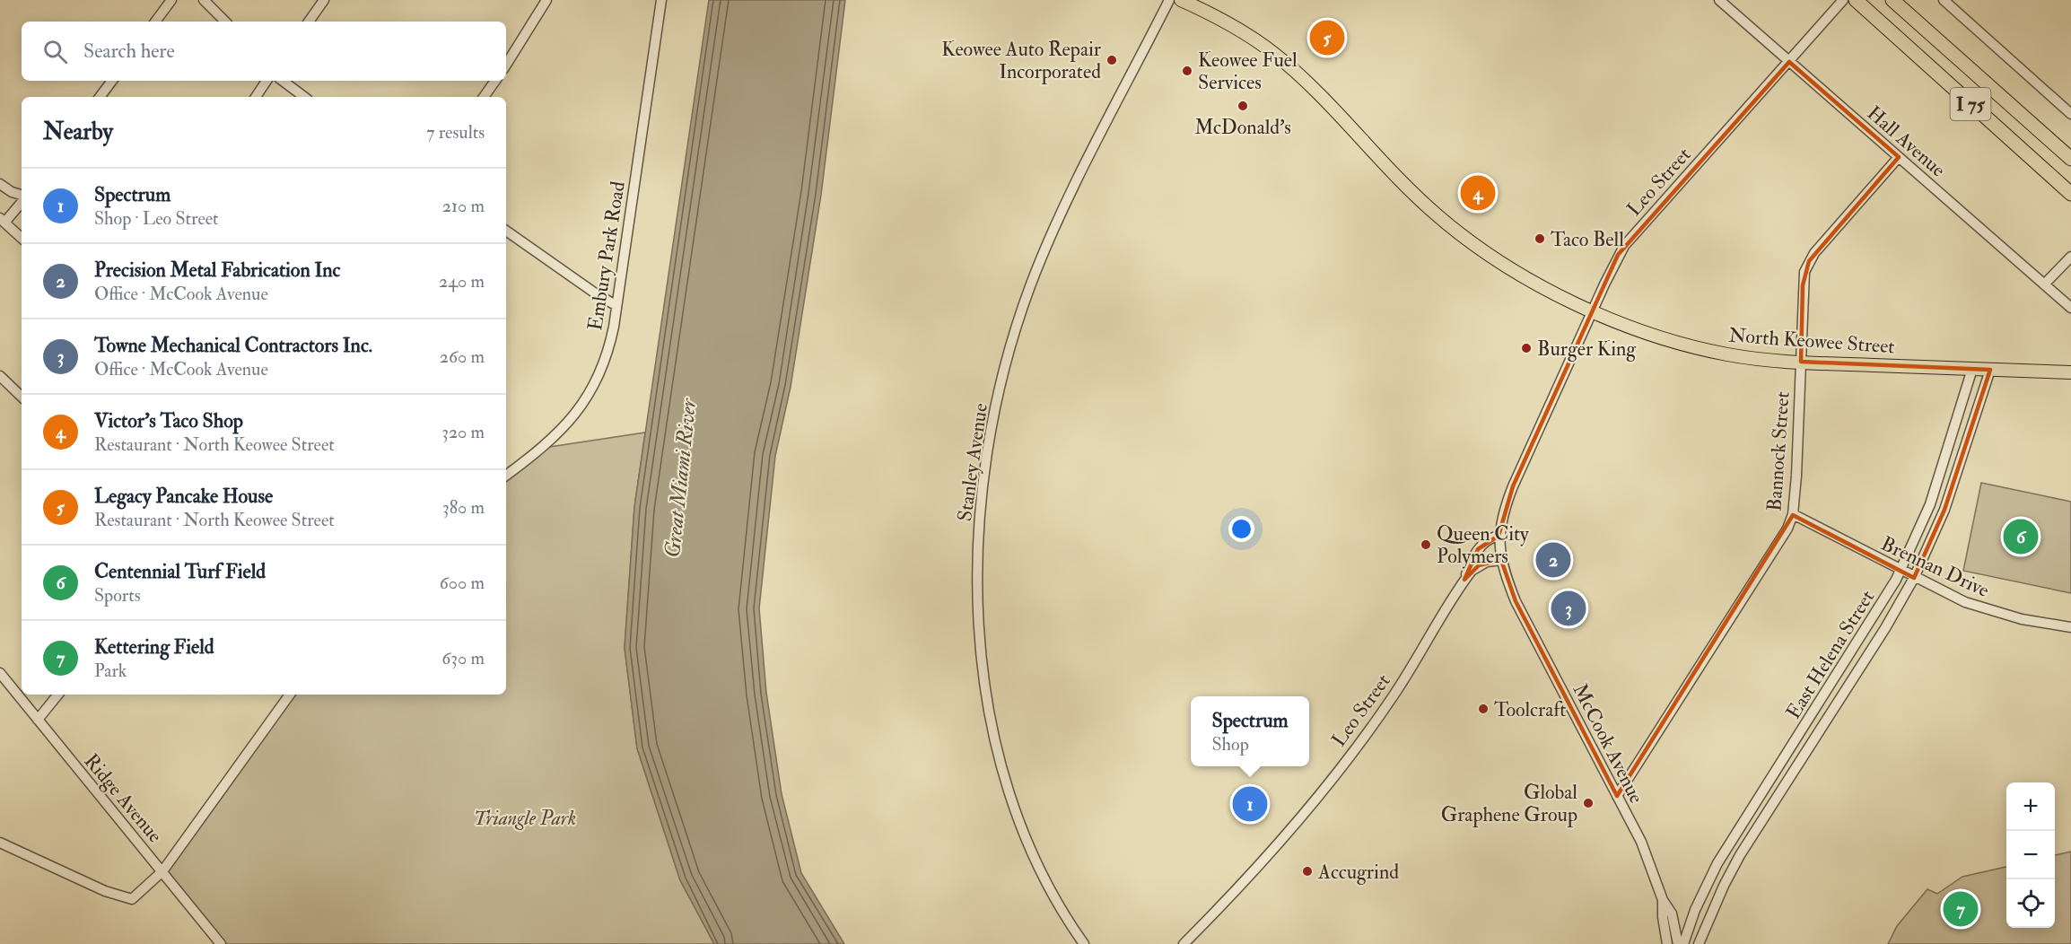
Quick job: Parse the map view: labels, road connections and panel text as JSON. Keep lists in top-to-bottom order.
{
  "streets": {
    "highway": ["I 75"],
    "main road": ["North Keowee Street"],
    "street": [
      "Hall Avenue",
      "Leo Street",
      "Embury Park Road",
      "Bannock Street",
      "Stanley Avenue",
      "Brennan Drive",
      "East Helena Street",
      "McCook Avenue",
      "Ridge Avenue"
    ]
  },
  "crossings": [
    ["Hall Avenue", "Leo Street"],
    ["Hall Avenue", "Bannock Street"],
    ["Leo Street", "North Keowee Street"],
    ["Leo Street", "McCook Avenue"],
    ["North Keowee Street", "Bannock Street"],
    ["North Keowee Street", "East Helena Street"],
    ["Bannock Street", "Brennan Drive"],
    ["Bannock Street", "McCook Avenue"],
    ["Brennan Drive", "East Helena Street"]
  ],
  "water": ["Great Miami River"],
  "parks": ["Triangle Park"],
  "places": [
    "Keowee Auto Repair Incorporated",
    "Keowee Fuel Services",
    "McDonald's",
    "Taco Bell",
    "Burger King",
    "Queen City Polymers",
    "Toolcraft",
    "Global Graphene Group",
    "Accugrind"
  ],
  "page": {
    "pins": [
      "5",
      "4",
      "6",
      "2",
      "3",
      "1",
      "7"
    ],
    "search": "Search here",
    "heading": ["Nearby", "7 results"],
    "list": [
      {
        "mark": "1",
        "name": "Spectrum",
        "note": "Shop · Leo Street",
        "value": "210 m"
      },
      {
        "mark": "2",
        "name": "Precision Metal Fabrication Inc",
        "note": "Office · McCook Avenue",
        "value": "240 m"
      },
      {
        "mark": "3",
        "name": "Towne Mechanical Contractors Inc.",
        "note": "Office · McCook Avenue",
        "value": "260 m"
      },
      {
        "mark": "4",
        "name": "Victor's Taco Shop",
        "note": "Restaurant · North Keowee Street",
        "value": "320 m"
      },
      {
        "mark": "5",
        "name": "Legacy Pancake House",
        "note": "Restaurant · North Keowee Street",
        "value": "380 m"
      },
      {
        "mark": "6",
        "name": "Centennial Turf Field",
        "note": "Sports",
        "value": "600 m"
      },
      {
        "mark": "7",
        "name": "Kettering Field",
        "note": "Park",
        "value": "630 m"
      }
    ],
    "popup": ["Spectrum", "Shop"],
    "map_buttons": ["+", "−"]
  }
}
